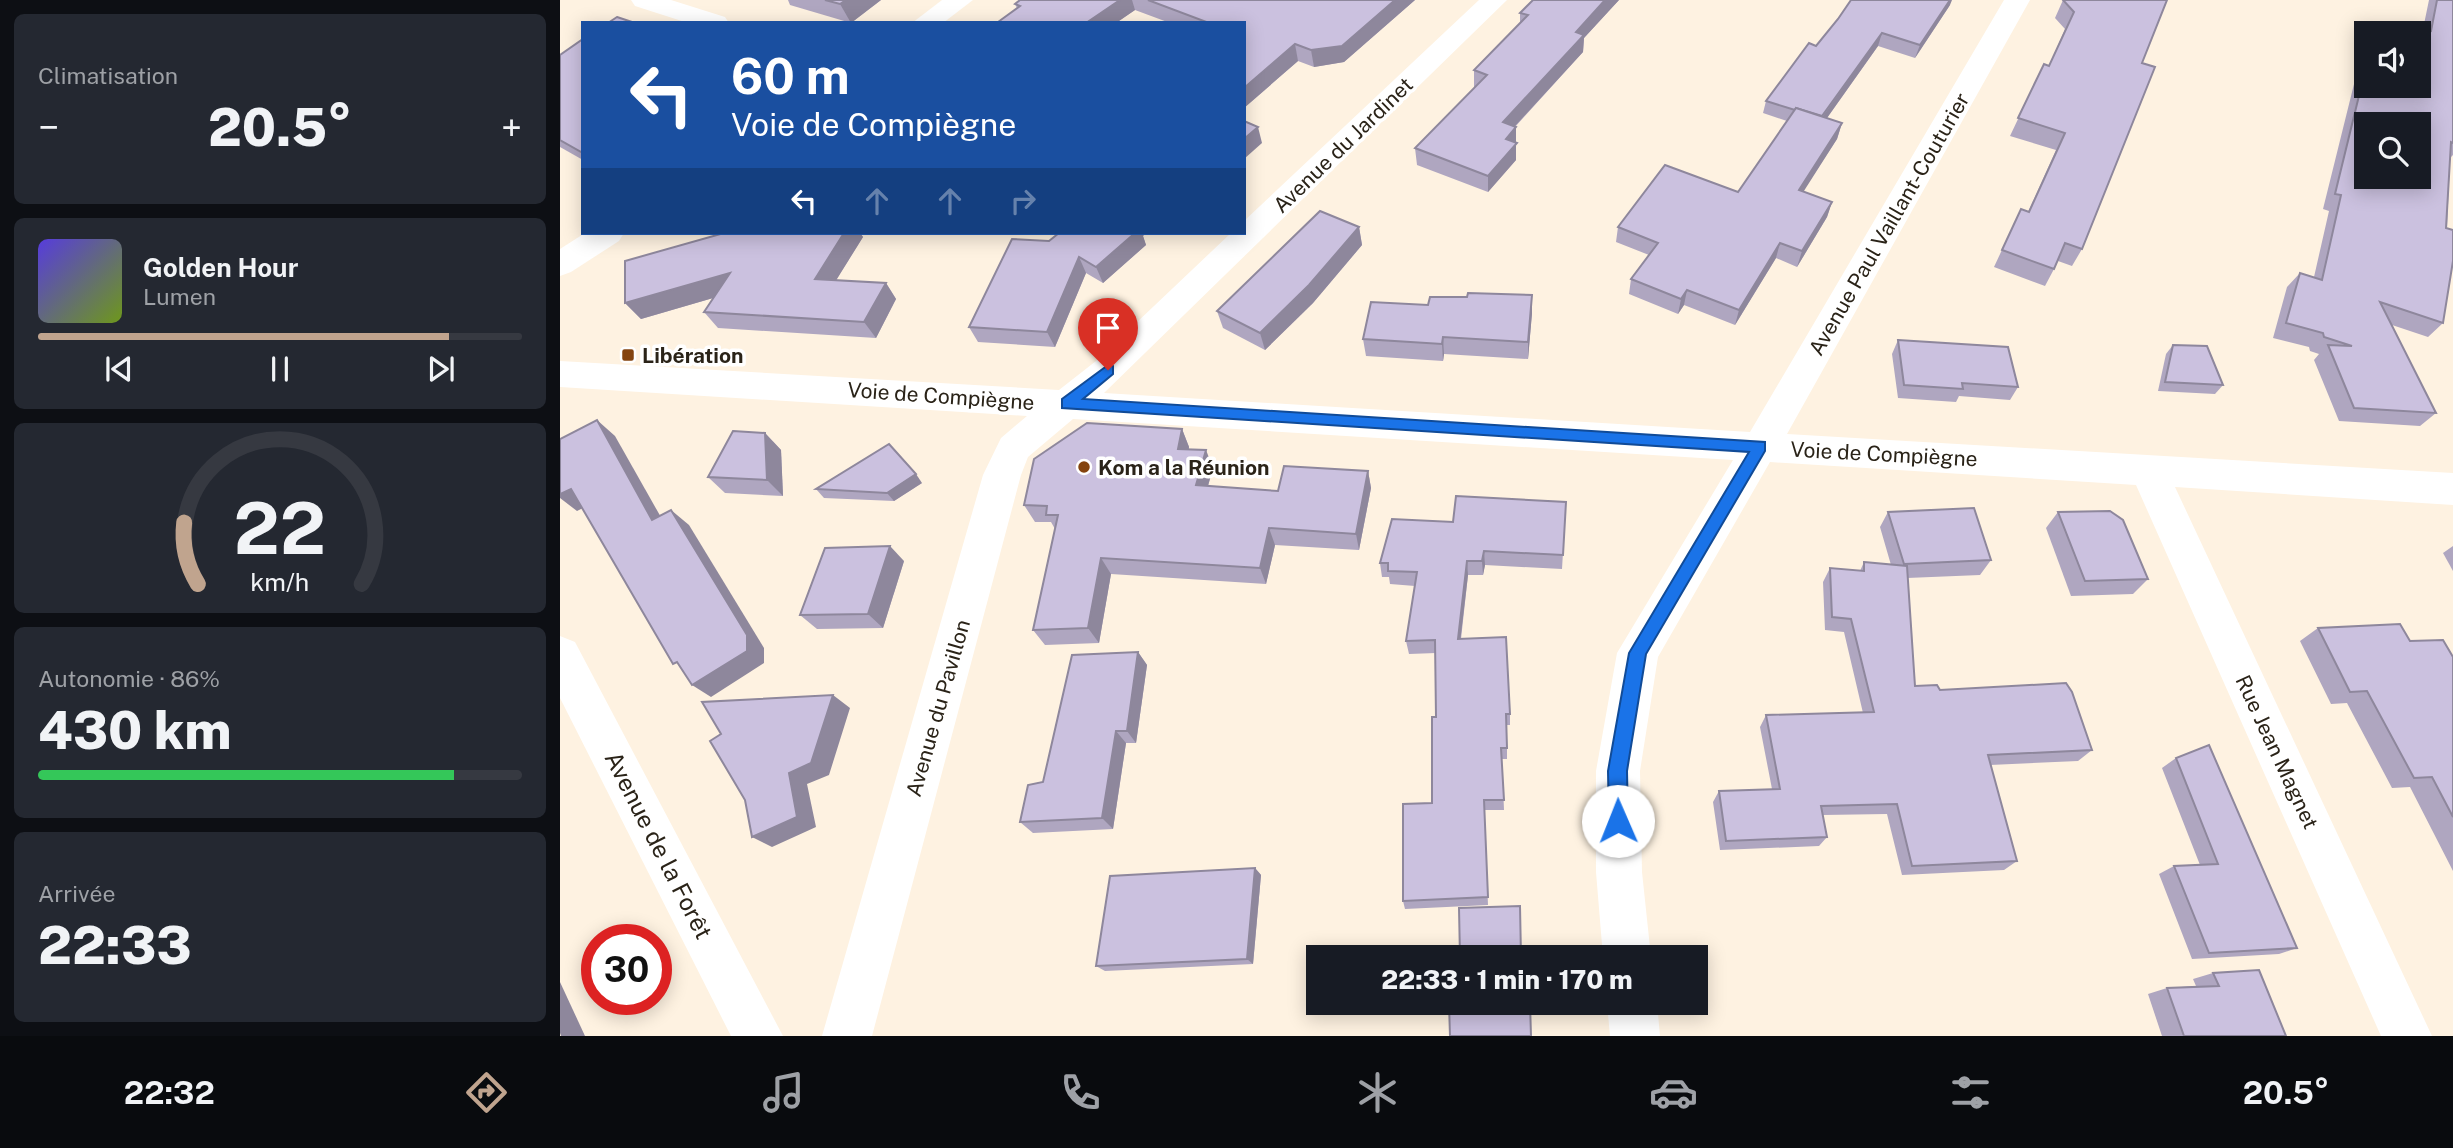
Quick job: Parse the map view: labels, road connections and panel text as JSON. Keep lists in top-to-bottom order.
{
  "streets": {
    "street": [
      "Avenue du Jardinet",
      "Avenue Paul Vaillant-Couturier",
      "Voie de Compiègne",
      "Avenue du Pavillon",
      "Rue Jean Magnet",
      "Avenue de la Forêt"
    ]
  },
  "crossings": [
    ["Avenue du Jardinet", "Voie de Compiègne"],
    ["Avenue du Jardinet", "Avenue du Pavillon"],
    ["Avenue Paul Vaillant-Couturier", "Voie de Compiègne"],
    ["Voie de Compiègne", "Avenue du Pavillon"],
    ["Voie de Compiègne", "Rue Jean Magnet"]
  ],
  "places": {
    "transit": ["Libération"],
    "other": ["Kom a la Réunion"]
  },
  "page": {
    "tile": [
      "Climatisation",
      ["Autonomie · 86%", "430 km"],
      ["Arrivée", "22:33"]
    ],
    "turn": ["60 m", "Voie de Compiègne"],
    "heat": ["−", "20.5°", "+"],
    "song": ["Golden Hour", "Lumen"],
    "limit": "30",
    "trip": "22:33 · 1 min · 170 m",
    "tabs": ["22:32", "20.5°"],
    "gauge": ["22", "km/h"]
  }
}
